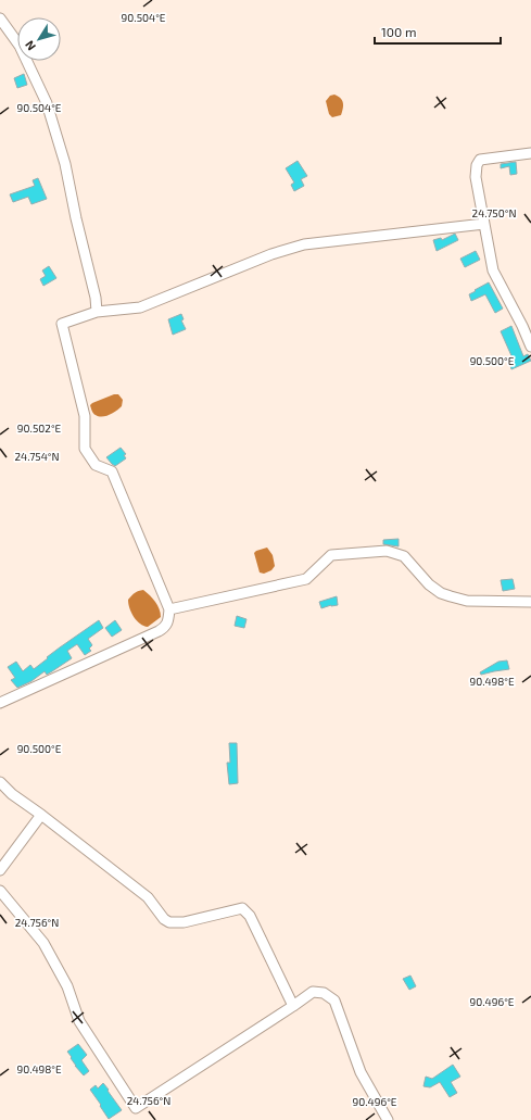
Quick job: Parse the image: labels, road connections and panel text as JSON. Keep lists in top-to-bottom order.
{
  "scale_bar": "100 m",
  "north": "bottom left",
  "coordinates": [
    "90.504°E",
    "24.750°N",
    "90.500°E",
    "90.502°E",
    "24.754°N",
    "90.498°E",
    "24.756°N",
    "90.496°E"
  ]
}
